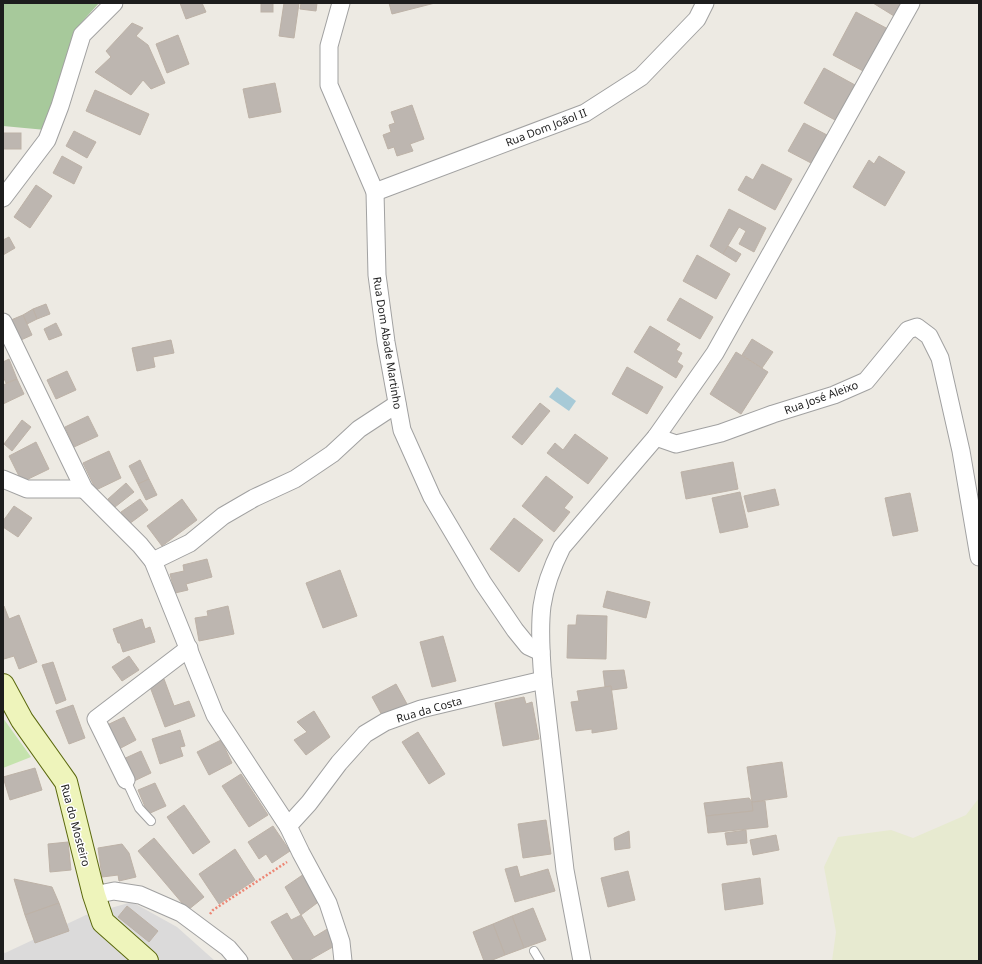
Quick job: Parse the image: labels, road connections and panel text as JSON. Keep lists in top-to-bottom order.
{
  "streets": {
    "main road": ["Rua do Mosteiro"],
    "street": [
      "Rua Dom Joãol II",
      "Rua Dom Abade Martinho",
      "Rua José Aleixo",
      "Rua da Costa"
    ]
  },
  "crossings": [
    ["Rua Dom Joãol II", "Rua Dom Abade Martinho"]
  ]
}
